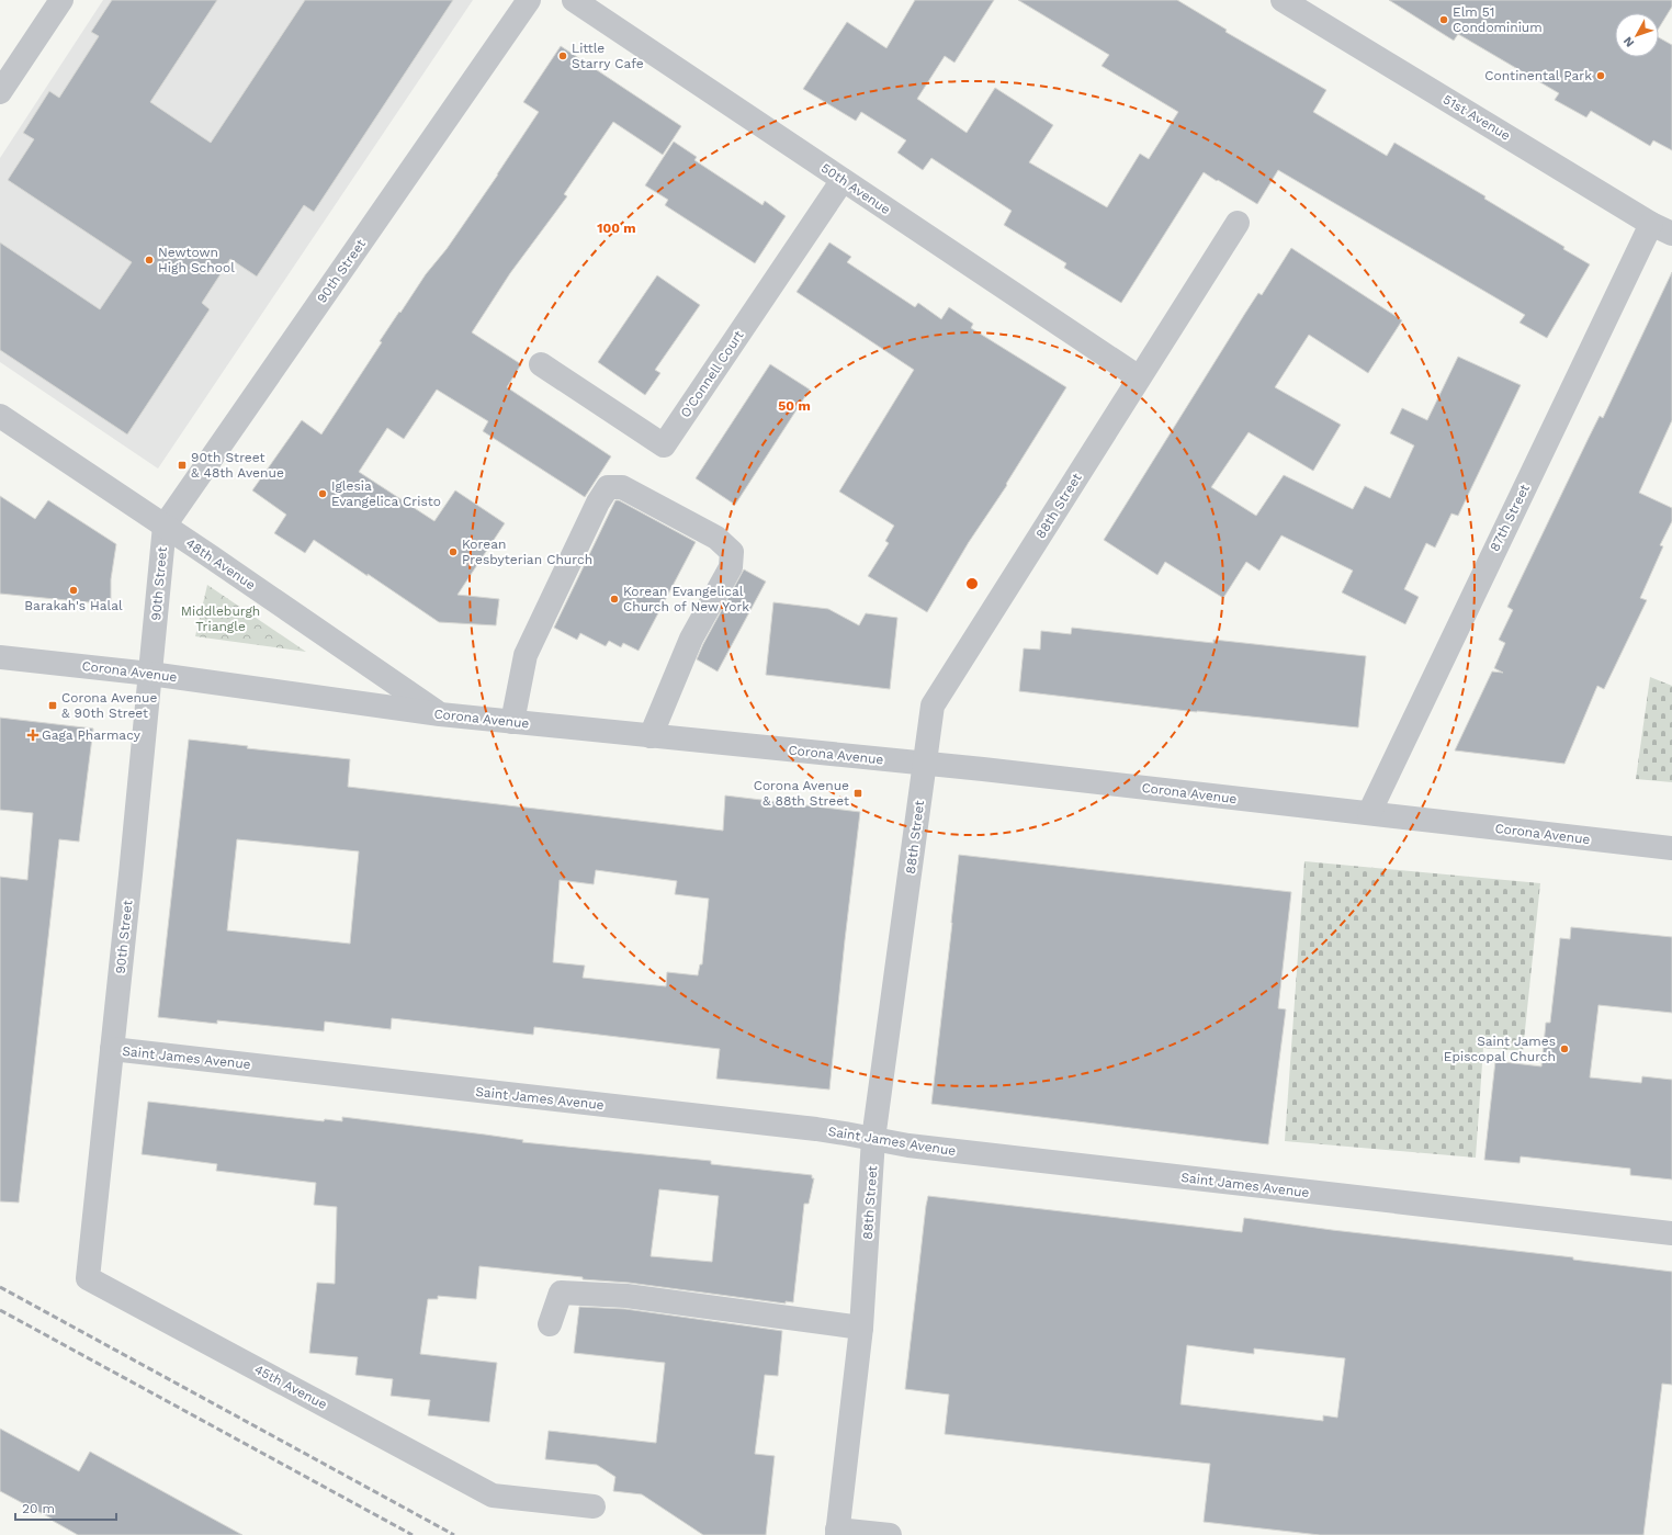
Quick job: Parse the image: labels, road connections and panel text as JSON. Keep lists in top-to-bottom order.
{
  "streets": {
    "street": [
      "51st Avenue",
      "50th Avenue",
      "90th Street",
      "O'Connell Court",
      "88th Street",
      "87th Street",
      "48th Avenue",
      "Corona Avenue",
      "Saint James Avenue",
      "45th Avenue"
    ]
  },
  "crossings": [
    ["51st Avenue", "87th Street"],
    ["50th Avenue", "O'Connell Court"],
    ["50th Avenue", "88th Street"],
    ["90th Street", "48th Avenue"],
    ["90th Street", "Corona Avenue"],
    ["90th Street", "Saint James Avenue"],
    ["90th Street", "45th Avenue"],
    ["88th Street", "Corona Avenue"],
    ["88th Street", "Saint James Avenue"],
    ["87th Street", "Corona Avenue"],
    ["48th Avenue", "Corona Avenue"]
  ],
  "parks": ["Middleburgh Triangle"],
  "places": {
    "other": [
      "Elm 51 Condominium",
      "Little Starry Cafe",
      "Continental Park",
      "Newtown High School",
      "Iglesia Evangelica Cristo",
      "Korean Presbyterian Church",
      "Barakah's Halal",
      "Korean Evangelical Church of New York",
      "Saint James Episcopal Church"
    ],
    "transit": ["90th Street & 48th Avenue", "Corona Avenue & 90th Street", "Corona Avenue & 88th Street"],
    "health": ["Gaga Pharmacy"]
  },
  "scale_bar": "20 m",
  "north": "bottom left",
  "rings": ["100 m", "50 m"]
}
